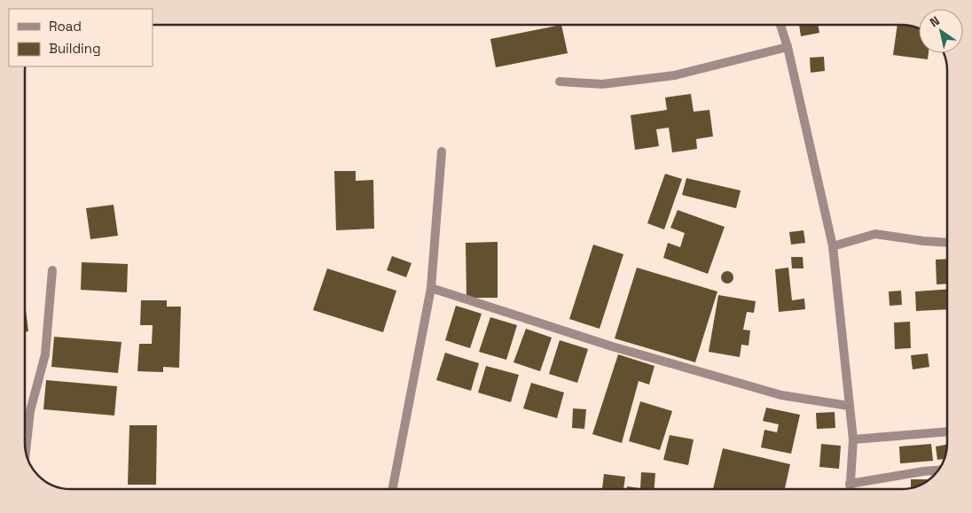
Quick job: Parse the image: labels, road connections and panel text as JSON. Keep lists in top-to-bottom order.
{
  "legend": ["Road", "Building"],
  "north": "top left"
}
